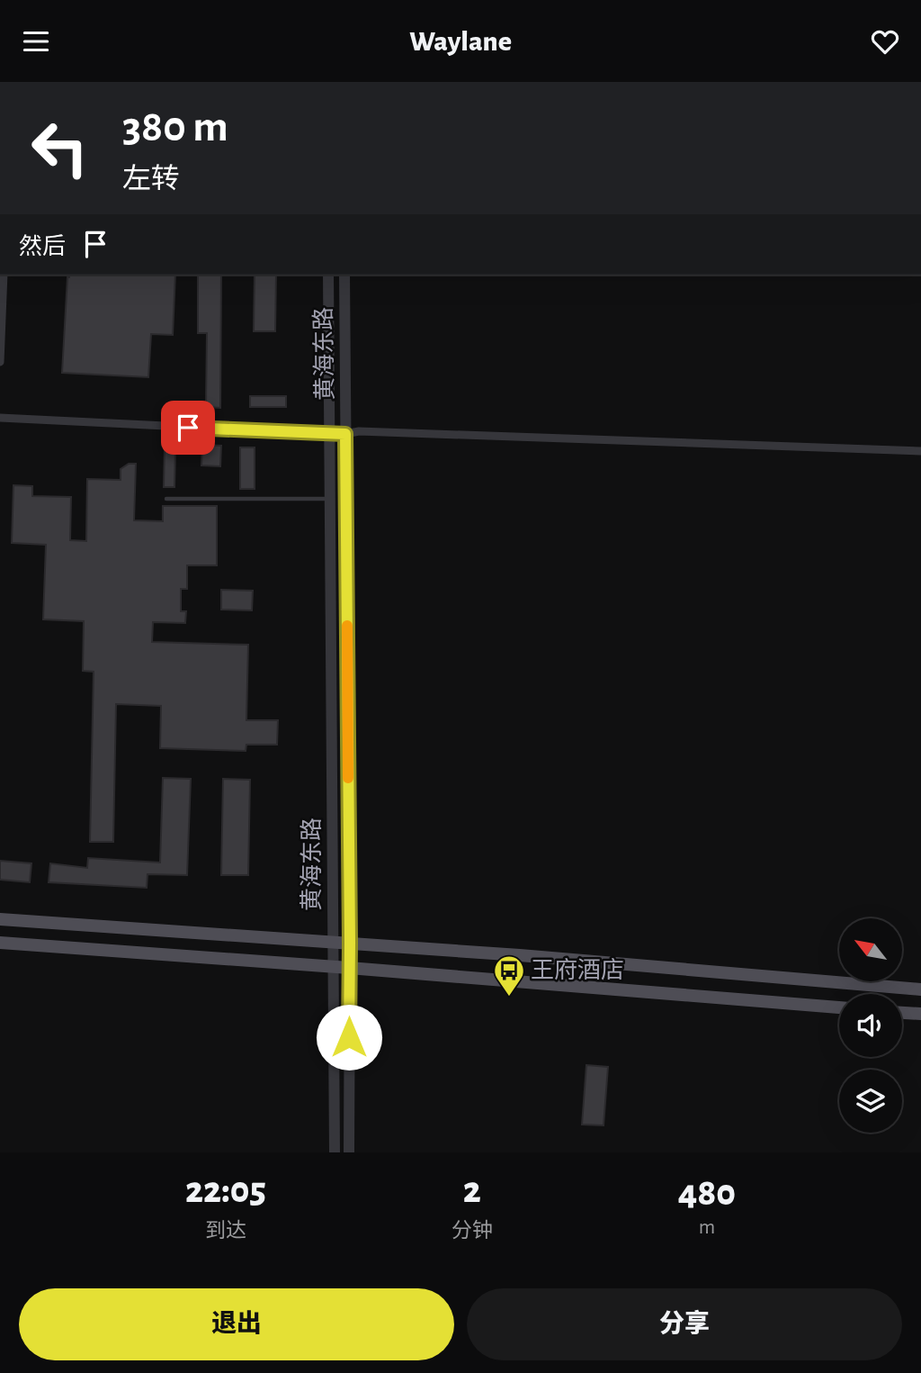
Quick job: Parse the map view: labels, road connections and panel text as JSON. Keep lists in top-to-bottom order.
{
  "streets": {
    "street": ["黄海东路"]
  },
  "places": {
    "bus stop": ["王府酒店"]
  },
  "north": "top left",
  "page": {
    "header": "Waylane",
    "turn": ["380 m", "左转"],
    "then": "然后",
    "eta": [
      "22:05",
      "到达",
      "2",
      "分钟",
      "480",
      "m"
    ],
    "buttons": ["退出", "分享"]
  }
}
